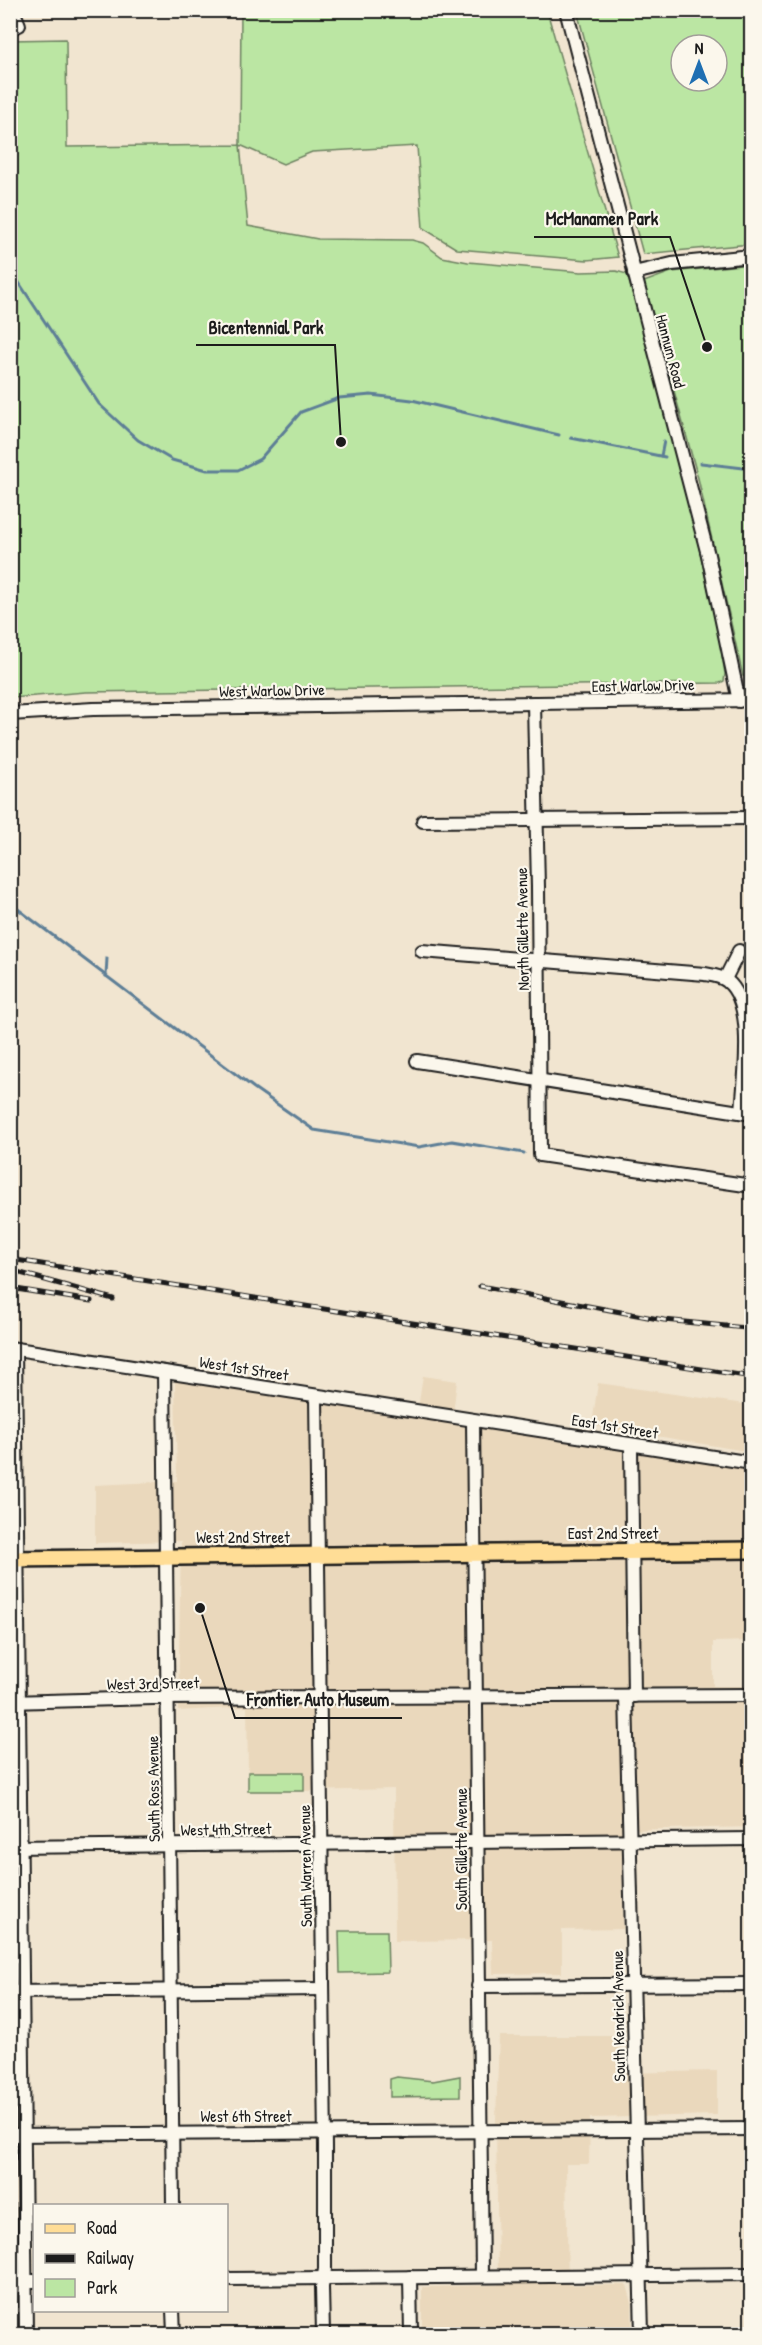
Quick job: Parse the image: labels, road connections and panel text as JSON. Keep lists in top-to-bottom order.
{
  "streets": {
    "main road": ["East 2nd Street", "West 2nd Street"],
    "street": [
      "Hannum Road",
      "East Warlow Drive",
      "West Warlow Drive",
      "North Gillette Avenue",
      "West 1st Street",
      "East 1st Street",
      "West 3rd Street",
      "South Ross Avenue",
      "West 4th Street",
      "South Gillette Avenue",
      "South Warren Avenue",
      "South Kendrick Avenue",
      "West 6th Street"
    ]
  },
  "crossings": [
    ["Hannum Road", "East Warlow Drive"],
    ["East Warlow Drive", "West Warlow Drive"],
    ["East Warlow Drive", "North Gillette Avenue"],
    ["West Warlow Drive", "North Gillette Avenue"],
    ["West 1st Street", "East 1st Street"],
    ["West 1st Street", "South Ross Avenue"],
    ["West 1st Street", "South Gillette Avenue"],
    ["West 1st Street", "South Warren Avenue"],
    ["East 1st Street", "South Gillette Avenue"],
    ["East 1st Street", "South Kendrick Avenue"],
    ["East 2nd Street", "West 2nd Street"],
    ["East 2nd Street", "South Gillette Avenue"],
    ["East 2nd Street", "South Kendrick Avenue"],
    ["West 2nd Street", "South Ross Avenue"],
    ["West 2nd Street", "South Gillette Avenue"],
    ["West 2nd Street", "South Warren Avenue"],
    ["West 3rd Street", "South Ross Avenue"],
    ["West 3rd Street", "South Gillette Avenue"],
    ["West 3rd Street", "South Warren Avenue"],
    ["West 3rd Street", "South Kendrick Avenue"],
    ["South Ross Avenue", "West 4th Street"],
    ["South Ross Avenue", "West 6th Street"],
    ["West 4th Street", "South Gillette Avenue"],
    ["West 4th Street", "South Warren Avenue"],
    ["West 4th Street", "South Kendrick Avenue"],
    ["South Gillette Avenue", "West 6th Street"],
    ["South Warren Avenue", "West 6th Street"],
    ["South Kendrick Avenue", "West 6th Street"]
  ],
  "places": ["McManamen Park", "Bicentennial Park", "Frontier Auto Museum"],
  "legend": ["Road", "Railway", "Park"],
  "north": "top"
}
